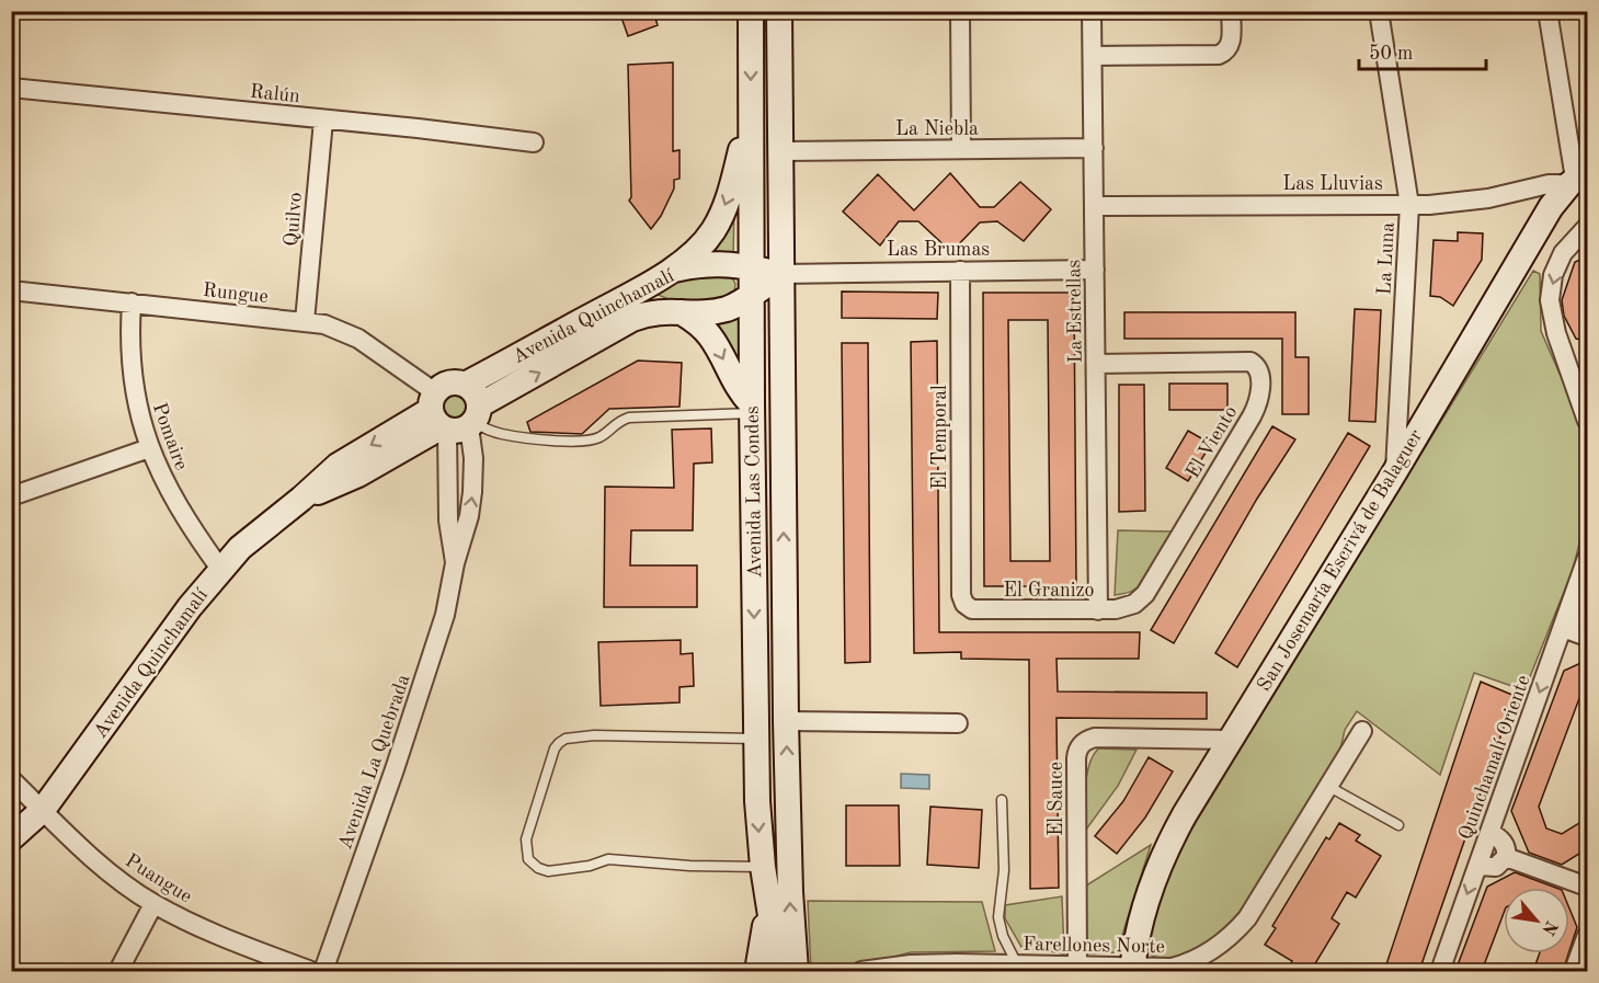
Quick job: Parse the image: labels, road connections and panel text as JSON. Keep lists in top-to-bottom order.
{
  "streets": {
    "street": [
      "Ralún",
      "La Niebla",
      "Las Lluvias",
      "Quilvo",
      "Las Brumas",
      "La Luna",
      "Rungue",
      "La Estrellas",
      "Avenida Quinchamalí",
      "Pomaire",
      "El Temporal",
      "El Viento",
      "Avenida Las Condes",
      "San Josemaría Escrivá de Balaguer",
      "El Granizo",
      "Quinchamalí Oriente",
      "Avenida La Quebrada",
      "El Sauce",
      "Puangue",
      "Farellones Norte"
    ]
  },
  "crossings": [
    ["Ralún", "Quilvo"],
    ["La Niebla", "La Estrellas"],
    ["La Niebla", "Avenida Las Condes"],
    ["Las Lluvias", "La Luna"],
    ["Las Lluvias", "La Estrellas"],
    ["Las Lluvias", "San Josemaría Escrivá de Balaguer"],
    ["Quilvo", "Rungue"],
    ["Las Brumas", "La Estrellas"],
    ["Las Brumas", "Avenida Quinchamalí"],
    ["Las Brumas", "El Temporal"],
    ["Las Brumas", "Avenida Las Condes"],
    ["La Luna", "San Josemaría Escrivá de Balaguer"],
    ["Rungue", "Avenida Quinchamalí"],
    ["Rungue", "Pomaire"],
    ["Rungue", "Avenida La Quebrada"],
    ["La Estrellas", "El Viento"],
    ["La Estrellas", "El Granizo"],
    ["Avenida Quinchamalí", "Pomaire"],
    ["Avenida Quinchamalí", "Avenida Las Condes"],
    ["Avenida Quinchamalí", "Avenida La Quebrada"],
    ["Avenida Quinchamalí", "Puangue"],
    ["El Temporal", "El Granizo"],
    ["El Viento", "El Granizo"],
    ["San Josemaría Escrivá de Balaguer", "El Sauce"],
    ["San Josemaría Escrivá de Balaguer", "Farellones Norte"],
    ["El Sauce", "Farellones Norte"]
  ],
  "one_way": ["Quinchamalí Oriente"],
  "scale_bar": "50 m",
  "north": "bottom right"
}
